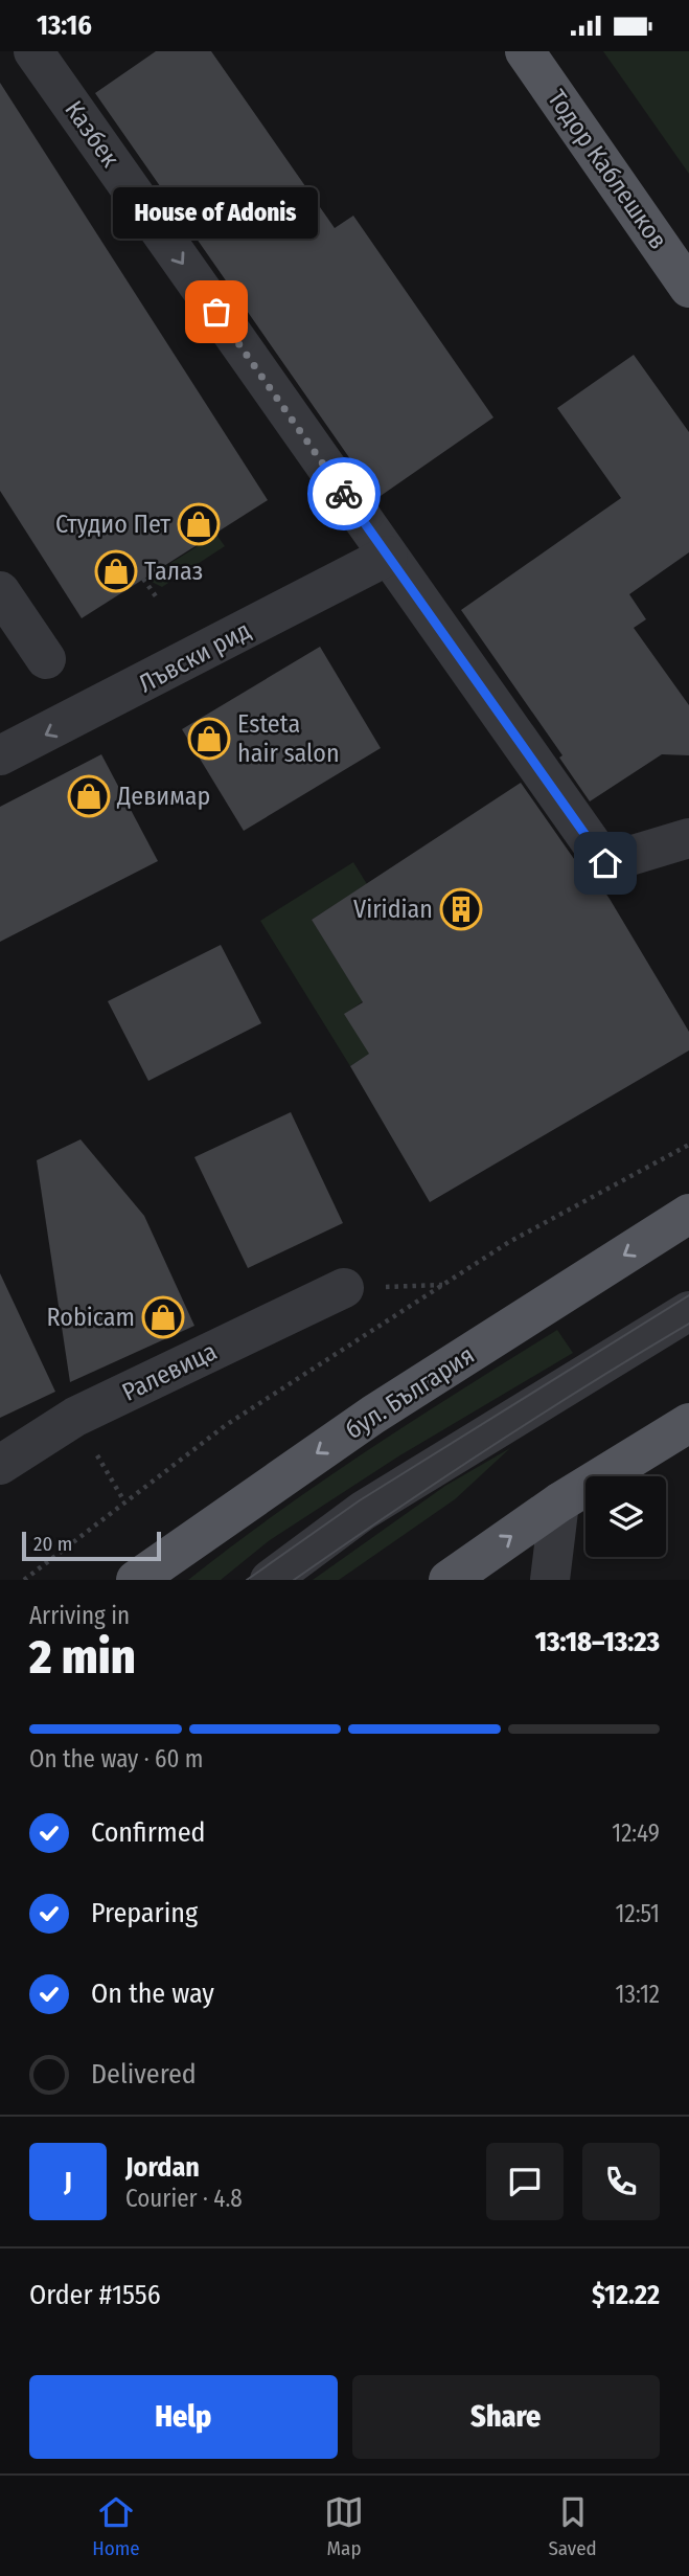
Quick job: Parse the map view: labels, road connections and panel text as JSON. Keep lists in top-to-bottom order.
{
  "streets": {
    "main road": ["Тодор Каблешков", "бул. България"],
    "street": ["Казбек", "Лъвски рид", "Ралевица"]
  },
  "crossings": [
    ["Казбек", "Лъвски рид"]
  ],
  "one_way": ["Казбек", "Лъвски рид"],
  "places": {
    "other": ["House of Adonis"],
    "shop": [
      "Студио Пет",
      "Талаз",
      "Esteta hair salon",
      "Девимар",
      "Robicam"
    ],
    "building": ["Viridian"]
  },
  "scale_bar": "20 m",
  "page": {
    "status": "13:16",
    "bubble": "House of Adonis",
    "scale": "20 m",
    "heading": ["2 min", "Arriving in", "13:18–13:23"],
    "panel": [
      "Jordan",
      "Courier · 4.8",
      "Order #1556",
      "$12.22"
    ],
    "bar": "On the way · 60 m",
    "list": [
      ["Confirmed", "12:49"],
      ["Preparing", "12:51"],
      ["On the way", "13:12"],
      "Delivered"
    ],
    "round": "J",
    "buttons": ["Help", "Share"],
    "tabs": ["Home", "Map", "Saved"]
  }
}
